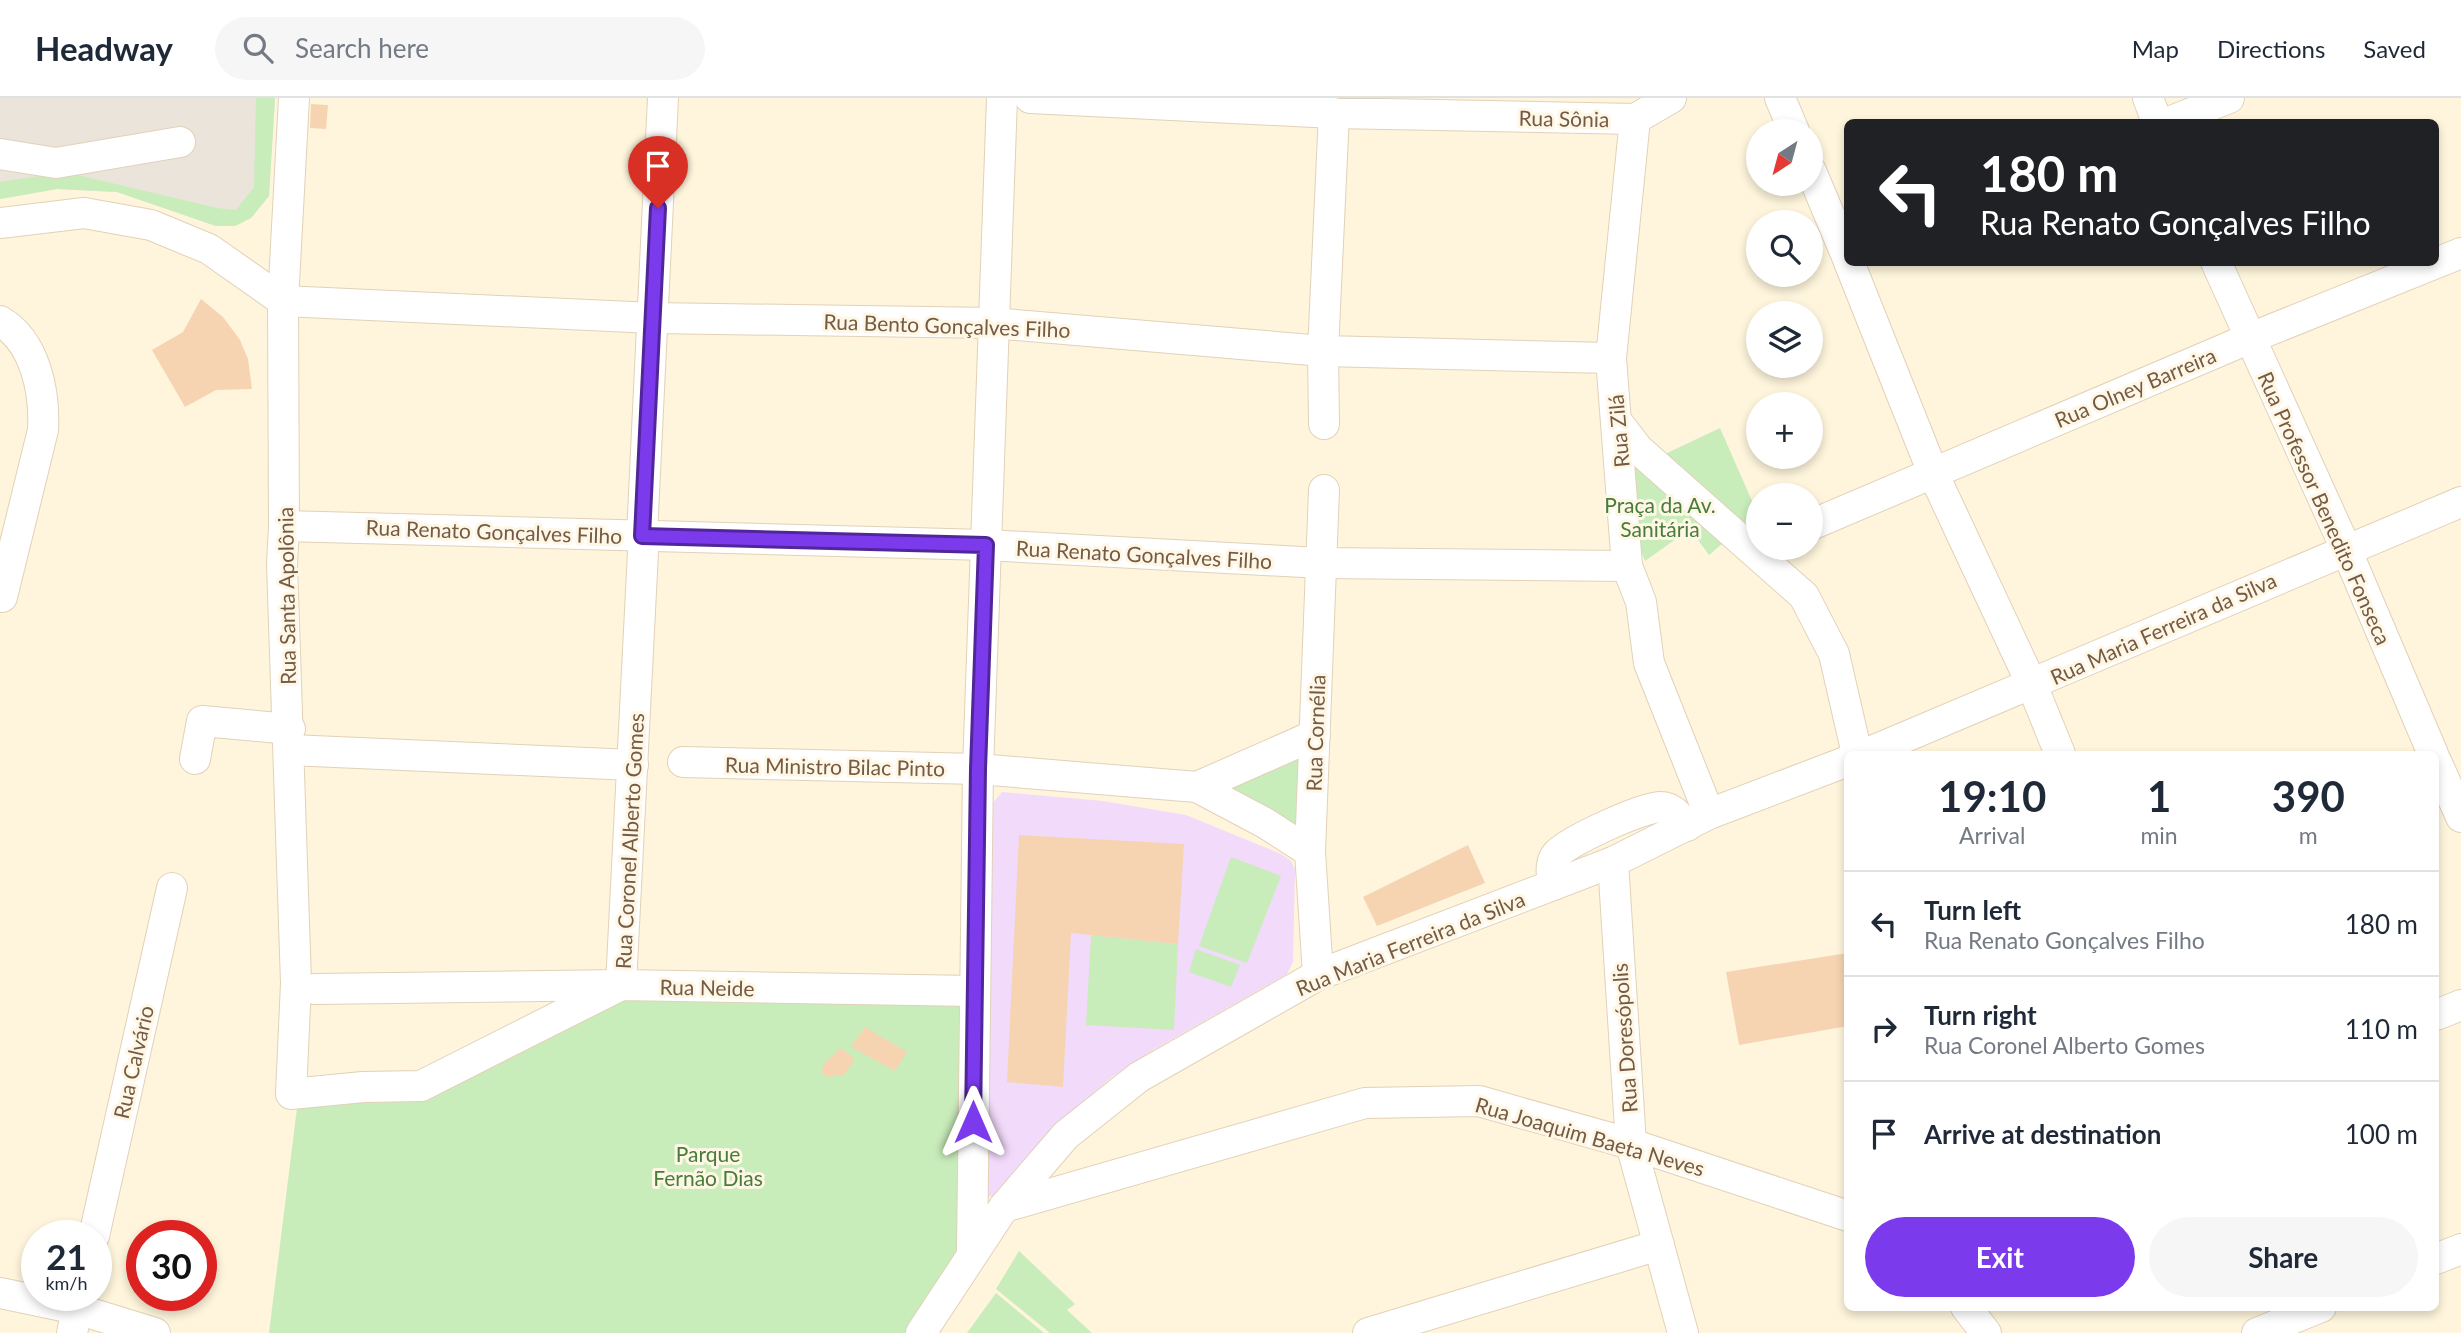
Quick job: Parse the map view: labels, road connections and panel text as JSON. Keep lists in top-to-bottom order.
{
  "streets": {
    "street": [
      "Rua Sônia",
      "Rua Bento Gonçalves Filho",
      "Rua Olney Barreira",
      "Rua Zilá",
      "Rua Professor Benedito Fonseca",
      "Rua Renato Gonçalves Filho",
      "Rua Santa Apolônia",
      "Rua Maria Ferreira da Silva",
      "Rua Cornélia",
      "Rua Ministro Bilac Pinto",
      "Rua Coronel Alberto Gomes",
      "Rua Neide",
      "Rua Doresópolis",
      "Rua Calvário",
      "Rua Joaquim Baeta Neves"
    ]
  },
  "crossings": [
    ["Rua Sônia", "Rua Zilá"],
    ["Rua Bento Gonçalves Filho", "Rua Zilá"],
    ["Rua Bento Gonçalves Filho", "Rua Santa Apolônia"],
    ["Rua Bento Gonçalves Filho", "Rua Coronel Alberto Gomes"],
    ["Rua Olney Barreira", "Rua Professor Benedito Fonseca"],
    ["Rua Zilá", "Rua Renato Gonçalves Filho"],
    ["Rua Zilá", "Rua Maria Ferreira da Silva"],
    ["Rua Professor Benedito Fonseca", "Rua Maria Ferreira da Silva"],
    ["Rua Renato Gonçalves Filho", "Rua Santa Apolônia"],
    ["Rua Renato Gonçalves Filho", "Rua Cornélia"],
    ["Rua Renato Gonçalves Filho", "Rua Coronel Alberto Gomes"],
    ["Rua Santa Apolônia", "Rua Coronel Alberto Gomes"],
    ["Rua Maria Ferreira da Silva", "Rua Cornélia"],
    ["Rua Maria Ferreira da Silva", "Rua Doresópolis"],
    ["Rua Maria Ferreira da Silva", "Rua Joaquim Baeta Neves"],
    ["Rua Cornélia", "Rua Ministro Bilac Pinto"],
    ["Rua Coronel Alberto Gomes", "Rua Neide"],
    ["Rua Doresópolis", "Rua Joaquim Baeta Neves"]
  ],
  "parks": ["Praça da Av. Sanitária", "Parque Fernão Dias"],
  "north": "bottom left",
  "page": {
    "header": "Headway",
    "search": "Search here",
    "nav": ["Map", "Directions", "Saved"],
    "map_buttons": ["+", "−"],
    "turn": ["180 m", "Rua Renato Gonçalves Filho"],
    "eta": [
      "19:10",
      "Arrival",
      "1",
      "min",
      "390",
      "m"
    ],
    "list": [
      {
        "name": "Turn left",
        "note": "Rua Renato Gonçalves Filho",
        "value": "180 m"
      },
      {
        "name": "Turn right",
        "note": "Rua Coronel Alberto Gomes",
        "value": "110 m"
      },
      {
        "name": "Arrive at destination",
        "value": "100 m"
      }
    ],
    "buttons": ["Exit", "Share"],
    "speed": "21 km/h",
    "limit": "30"
  }
}
